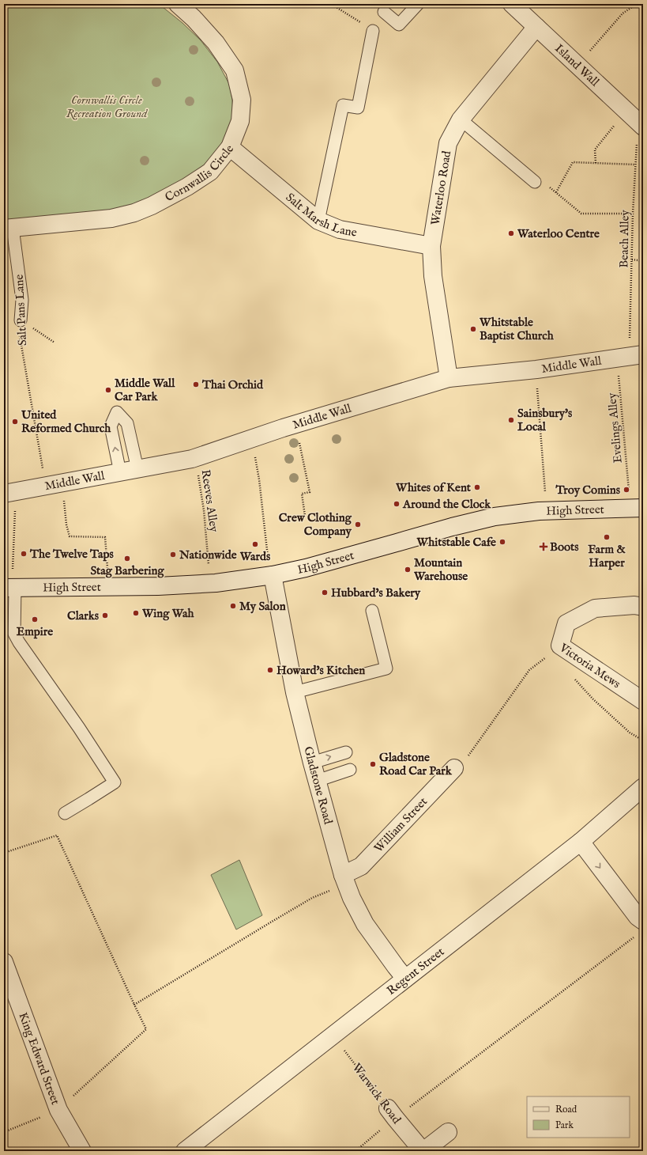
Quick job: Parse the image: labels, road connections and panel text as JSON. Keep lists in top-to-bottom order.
{
  "streets": {
    "street": [
      "Island Wall",
      "Cornwallis Circle",
      "Waterloo Road",
      "Salt Marsh Lane",
      "Middle Wall",
      "High Street",
      "Victoria Mews",
      "Gladstone Road",
      "William Street",
      "Regent Street",
      "King Edward Street",
      "Warwick Road"
    ],
    "lane": ["Salt Pans Lane"],
    "path": ["Beach Alley", "Evelings Alley", "Reeves Alley"]
  },
  "crossings": [
    ["Island Wall", "Waterloo Road"],
    ["Island Wall", "Beach Alley"],
    ["Cornwallis Circle", "Salt Marsh Lane"],
    ["Cornwallis Circle", "Salt Pans Lane"],
    ["Waterloo Road", "Salt Marsh Lane"],
    ["Waterloo Road", "Middle Wall"],
    ["Beach Alley", "Middle Wall"],
    ["Beach Alley", "Evelings Alley"],
    ["Salt Pans Lane", "Middle Wall"],
    ["Middle Wall", "Evelings Alley"],
    ["Middle Wall", "Reeves Alley"],
    ["Reeves Alley", "High Street"],
    ["High Street", "Gladstone Road"],
    ["Gladstone Road", "William Street"],
    ["Gladstone Road", "Regent Street"],
    ["Regent Street", "Warwick Road"]
  ],
  "parks": ["Cornwallis Circle Recreation Ground"],
  "places": {
    "other": [
      "Waterloo Centre",
      "Whitstable Baptist Church",
      "Thai Orchid",
      "Middle Wall Car Park",
      "Sainsbury's Local",
      "United Reformed Church",
      "Whites of Kent",
      "Troy Comins",
      "Around the Clock",
      "Crew Clothing Company",
      "Farm & Harper",
      "Whitstable Cafe",
      "Wards",
      "The Twelve Taps",
      "Nationwide",
      "Stag Barbering",
      "Mountain Warehouse",
      "Hubbard's Bakery",
      "My Salon",
      "Wing Wah",
      "Clarks",
      "Empire",
      "Howard's Kitchen",
      "Gladstone Road Car Park"
    ],
    "health": ["Boots"]
  },
  "legend": ["Road", "Park"]
}
